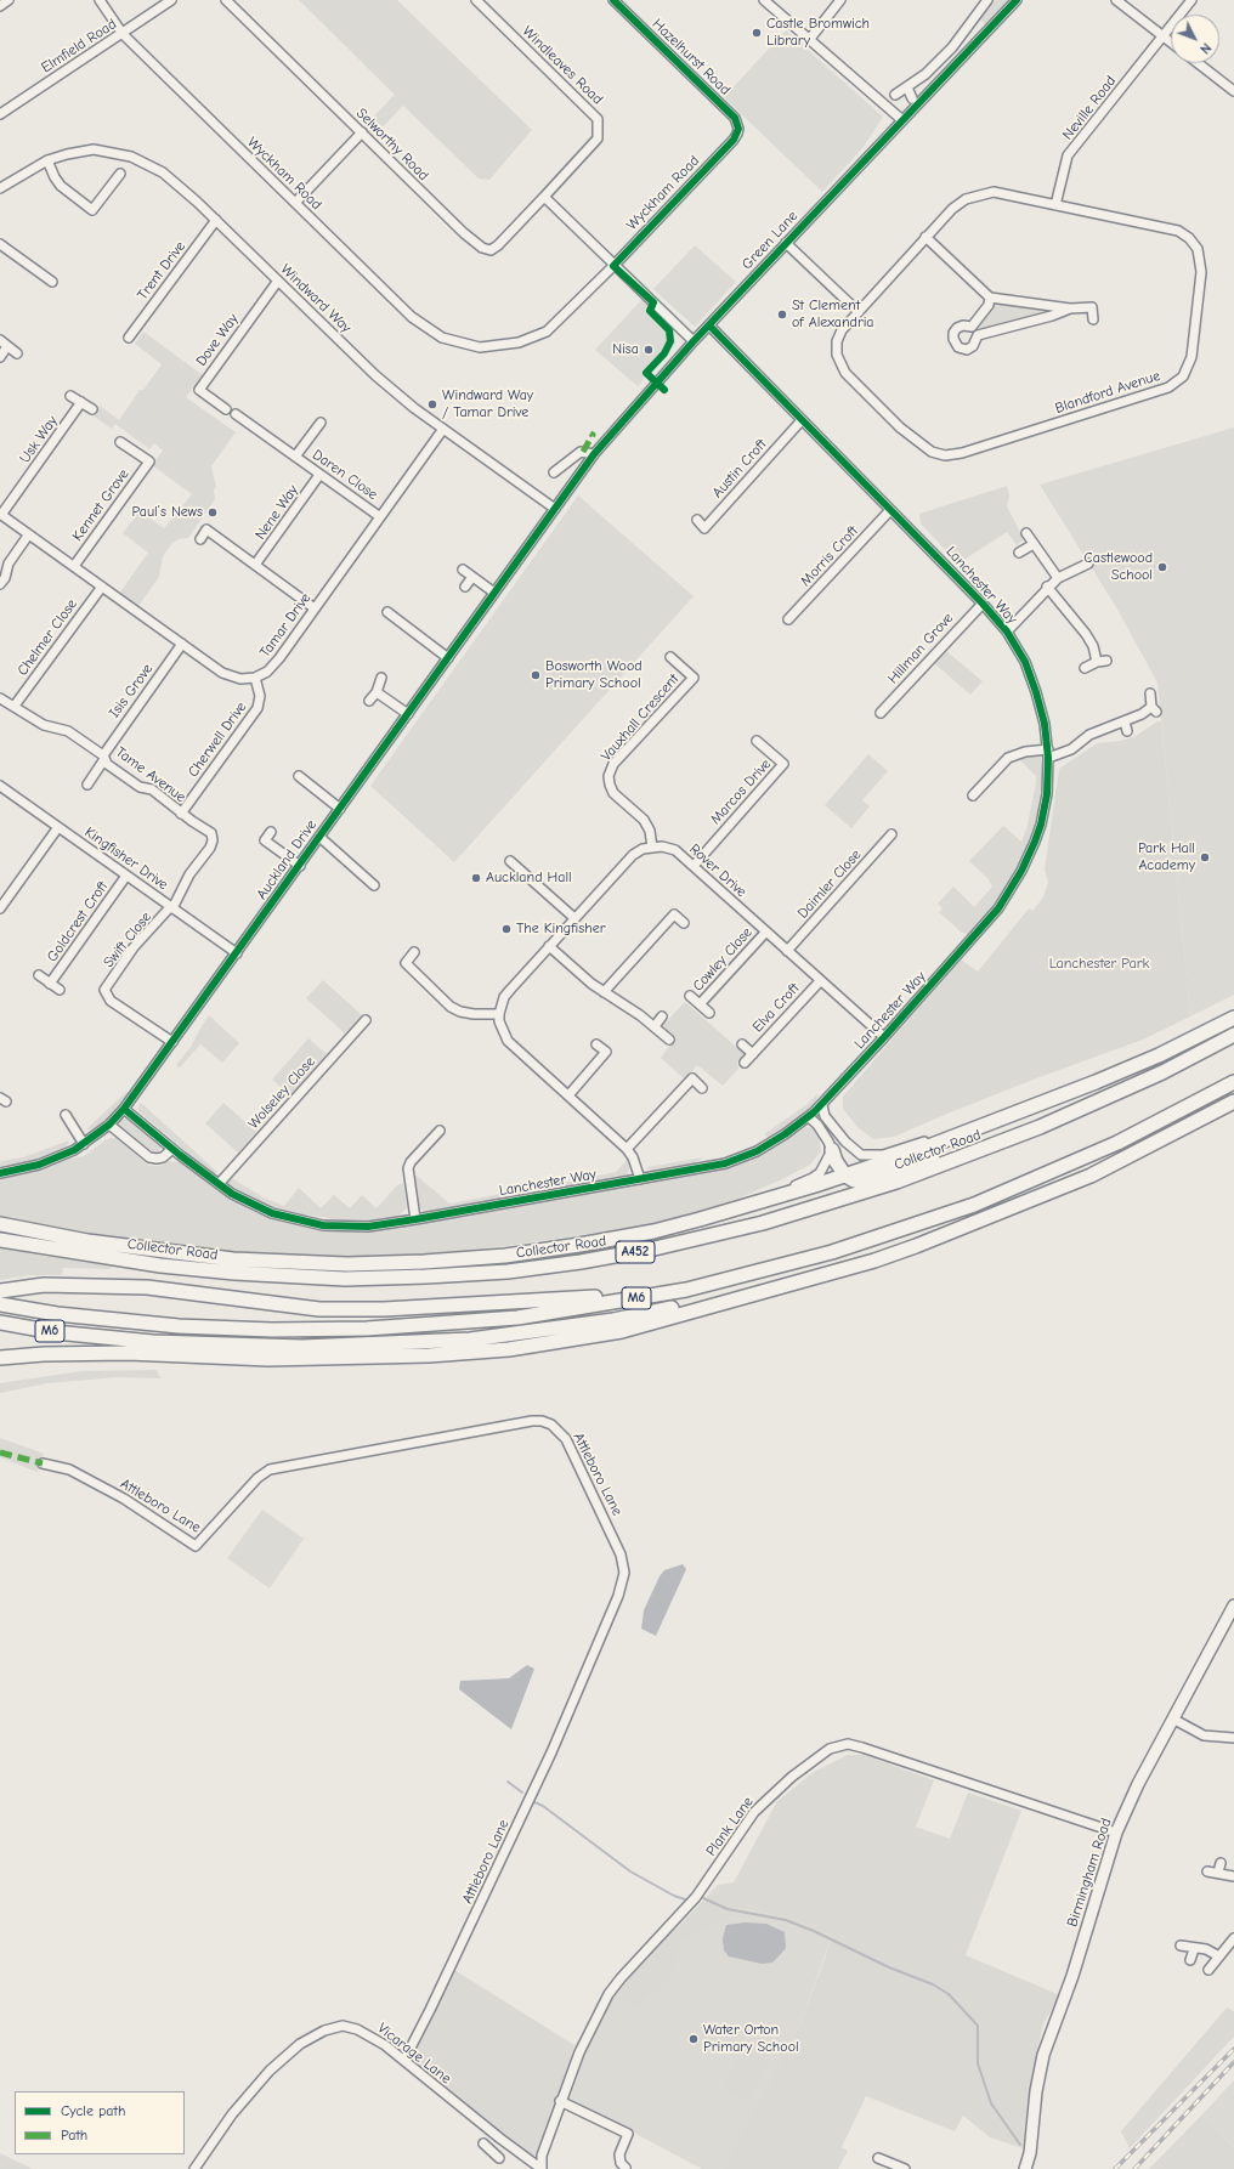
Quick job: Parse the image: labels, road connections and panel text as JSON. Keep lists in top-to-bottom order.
{
  "streets": {
    "highway": ["Collector Road", "A452", "M6"],
    "main road": ["Birmingham Road"],
    "street": [
      "Elmfield Road",
      "Hazelhurst Road",
      "Windleaves Road",
      "Neville Road",
      "Selworthy Road",
      "Wyckham Road",
      "Green Lane",
      "Trent Drive",
      "Windward Way",
      "Dove Way",
      "Blandford Avenue",
      "Usk Way",
      "Austin Croft",
      "Daren Close",
      "Kennet Grove",
      "Nene Way",
      "Morris Croft",
      "Lanchester Way",
      "Tamar Drive",
      "Chelmer Close",
      "Hillman Grove",
      "Isis Grove",
      "Vauxhall Crescent",
      "Cherwell Drive",
      "Tame Avenue",
      "Marcos Drive",
      "Kingfisher Drive",
      "Auckland Drive",
      "Rover Drive",
      "Daimler Close",
      "Goldcrest Croft",
      "Swift Close",
      "Cowley Close",
      "Elva Croft",
      "Wolseley Close",
      "Attleboro Lane",
      "Plank Lane",
      "Vicarage Lane"
    ]
  },
  "crossings": [
    ["Elmfield Road", "Wyckham Road"],
    ["Hazelhurst Road", "Wyckham Road"],
    ["Windleaves Road", "Selworthy Road"],
    ["Neville Road", "Blandford Avenue"],
    ["Green Lane", "Windward Way"],
    ["Green Lane", "Lanchester Way"],
    ["Green Lane", "Auckland Drive"],
    ["Trent Drive", "Windward Way"],
    ["Windward Way", "Dove Way"],
    ["Windward Way", "Tamar Drive"],
    ["Windward Way", "Auckland Drive"],
    ["Austin Croft", "Lanchester Way"],
    ["Daren Close", "Nene Way"],
    ["Daren Close", "Tamar Drive"],
    ["Morris Croft", "Lanchester Way"],
    ["Lanchester Way", "Hillman Grove"],
    ["Lanchester Way", "Auckland Drive"],
    ["Lanchester Way", "Rover Drive"],
    ["Lanchester Way", "Wolseley Close"],
    ["Tamar Drive", "Cherwell Drive"],
    ["Chelmer Close", "Tame Avenue"],
    ["Isis Grove", "Tame Avenue"],
    ["Vauxhall Crescent", "Rover Drive"],
    ["Cherwell Drive", "Tame Avenue"],
    ["Tame Avenue", "Kingfisher Drive"],
    ["Tame Avenue", "Swift Close"],
    ["Marcos Drive", "Rover Drive"],
    ["Kingfisher Drive", "Auckland Drive"],
    ["Kingfisher Drive", "Goldcrest Croft"],
    ["Kingfisher Drive", "Swift Close"],
    ["Auckland Drive", "Swift Close"],
    ["Rover Drive", "Daimler Close"],
    ["Rover Drive", "Cowley Close"],
    ["Rover Drive", "Elva Croft"],
    ["Attleboro Lane", "Vicarage Lane"],
    ["Plank Lane", "Birmingham Road"],
    ["Plank Lane", "Vicarage Lane"]
  ],
  "parks": ["Lanchester Park"],
  "places": [
    "Castle Bromwich Library",
    "St Clement of Alexandria",
    "Nisa",
    "Windward Way / Tamar Drive",
    "Paul’s News",
    "Castlewood School",
    "Bosworth Wood Primary School",
    "Park Hall Academy",
    "Auckland Hall",
    "The Kingfisher",
    "Water Orton Primary School"
  ],
  "legend": ["Cycle path", "Path"],
  "north": "bottom right"
}
